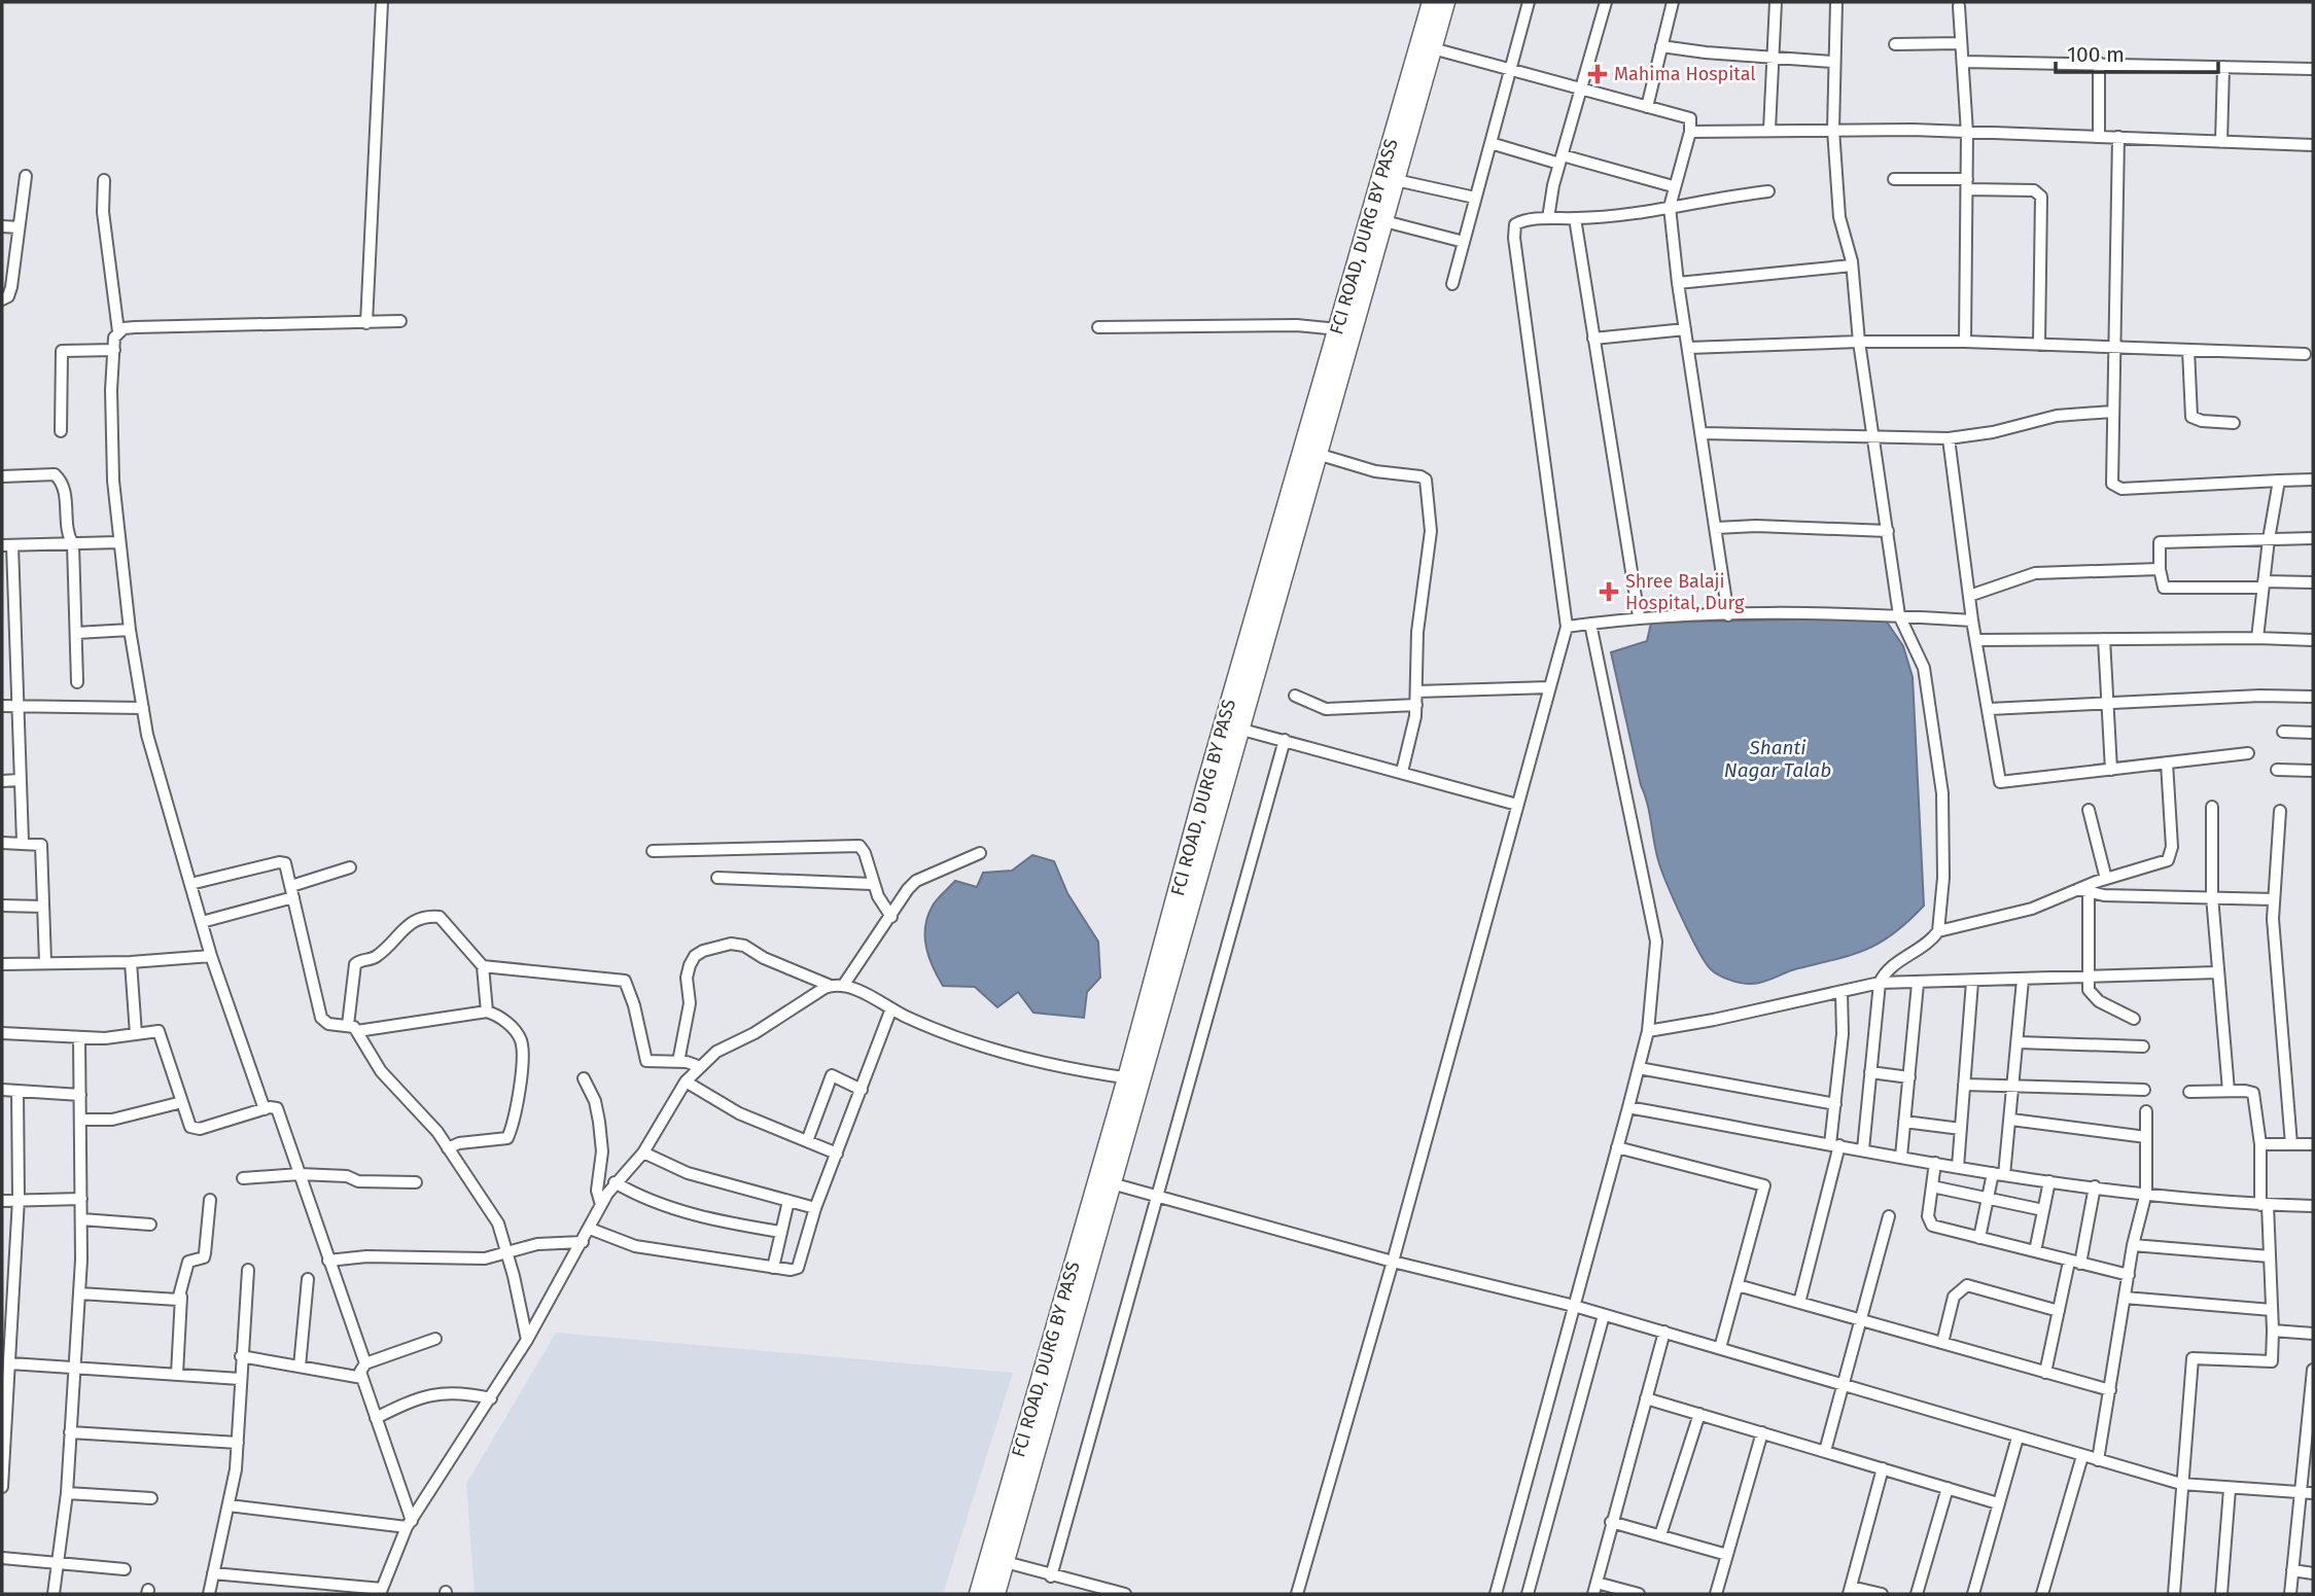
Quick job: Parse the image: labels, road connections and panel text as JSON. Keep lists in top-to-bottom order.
{
  "streets": {
    "main road": ["FCI ROAD, DURG BY PASS"]
  },
  "water": ["Shanti Nagar Talab"],
  "places": {
    "health": ["Mahima Hospital", "Shree Balaji Hospital, Durg"]
  },
  "scale_bar": "100 m"
}
